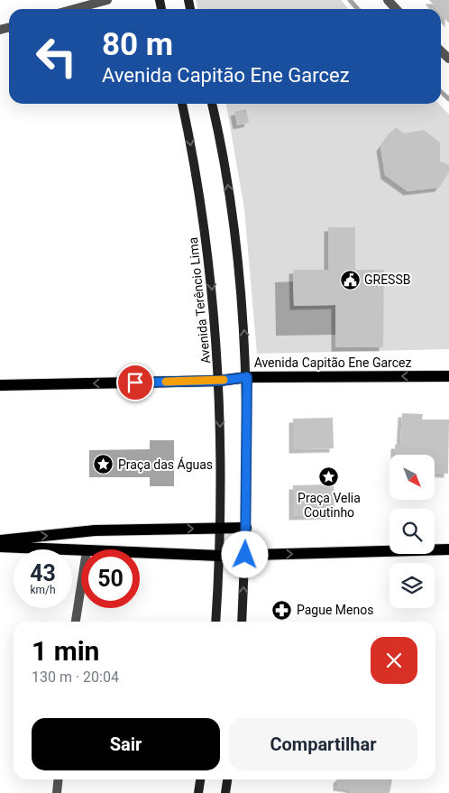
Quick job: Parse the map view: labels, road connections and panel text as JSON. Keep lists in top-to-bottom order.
{
  "streets": {
    "main road": ["Avenida Terêncio Lima", "Avenida Capitão Ene Garcez"]
  },
  "crossings": [
    ["Avenida Terêncio Lima", "Avenida Capitão Ene Garcez"]
  ],
  "one_way": ["Avenida Capitão Ene Garcez"],
  "places": {
    "public building": ["GRESSB"],
    "place": ["Praça das Águas", "Praça Velia Coutinho"],
    "pharmacy": ["Pague Menos"]
  },
  "north": "bottom right",
  "page": {
    "turn": ["80 m", "Avenida Capitão Ene Garcez"],
    "speed": "43 km/h",
    "limit": "50",
    "heading": ["1 min", "130 m · 20:04"],
    "buttons": ["Sair", "Compartilhar"]
  }
}
